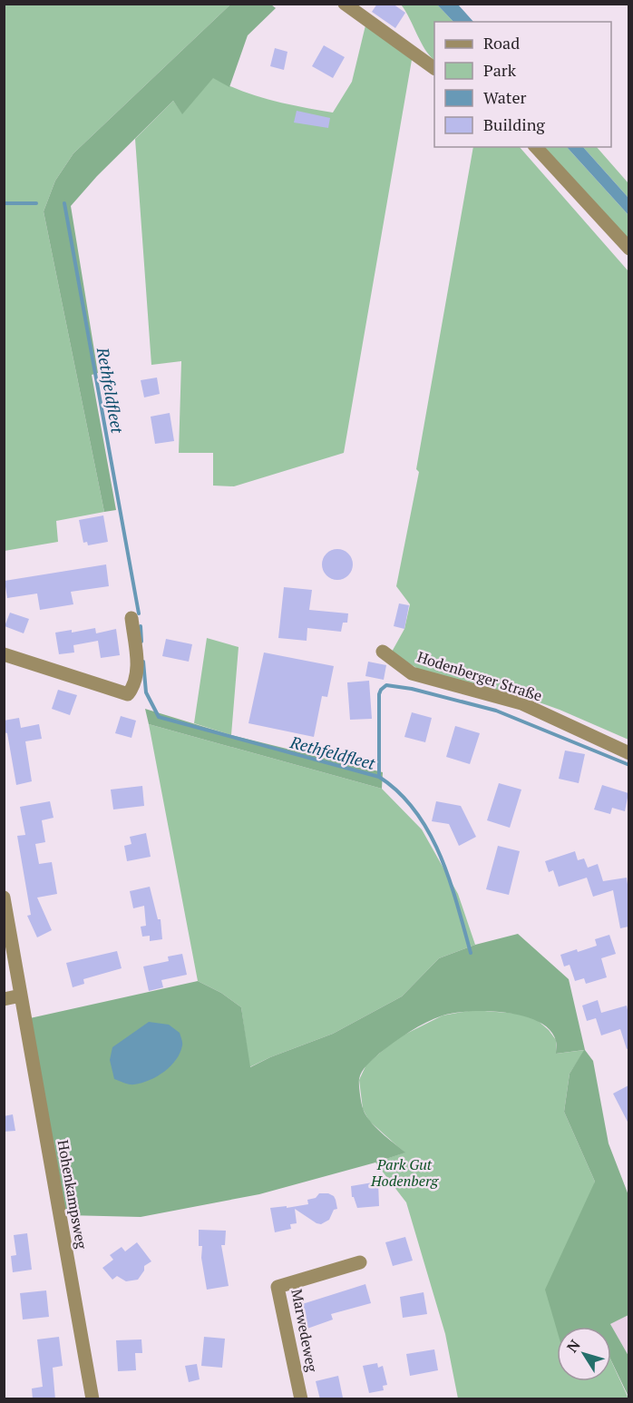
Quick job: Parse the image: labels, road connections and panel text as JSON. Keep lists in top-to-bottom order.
{
  "streets": {
    "street": ["Hodenberger Straße", "Hohenkampsweg", "Marwedeweg"]
  },
  "water": ["Rethfeldfleet"],
  "parks": ["Park Gut Hodenberg"],
  "legend": [
    "Road",
    "Park",
    "Water",
    "Building"
  ],
  "north": "top left"
}
